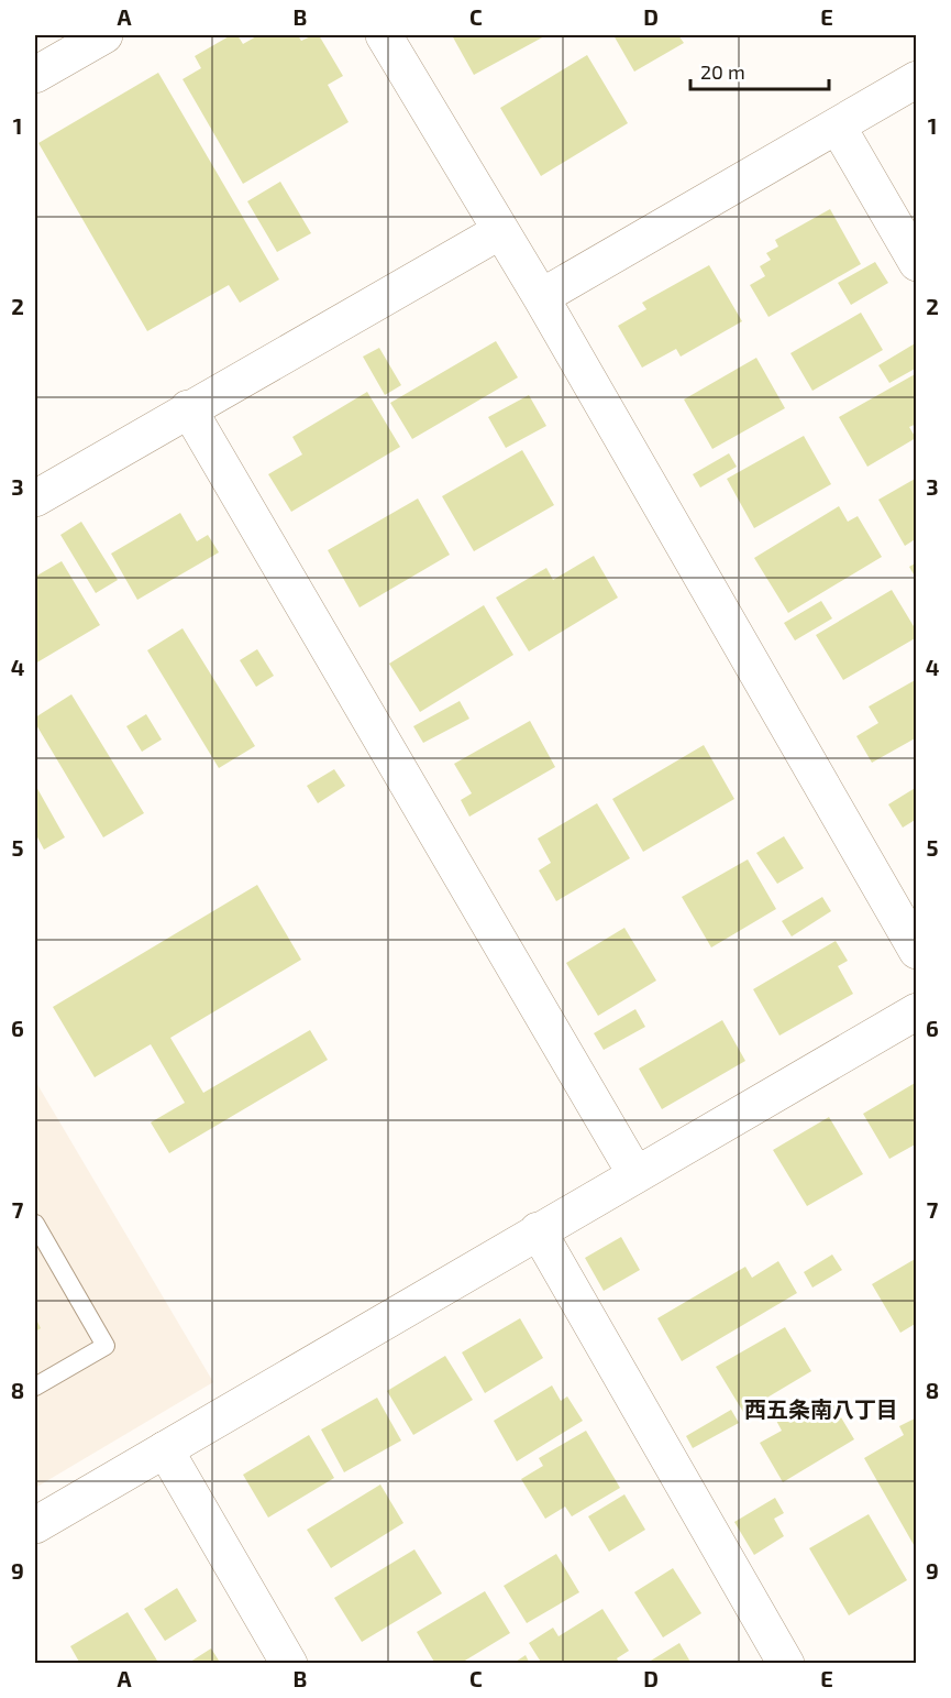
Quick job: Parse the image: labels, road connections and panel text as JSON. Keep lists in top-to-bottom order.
{
  "districts": ["西五条南八丁目"],
  "scale_bar": "20 m",
  "grid": {
    "columns": [
      "A",
      "B",
      "C",
      "D",
      "E"
    ],
    "rows": [
      "1",
      "2",
      "3",
      "4",
      "5",
      "6",
      "7",
      "8",
      "9"
    ]
  }
}
